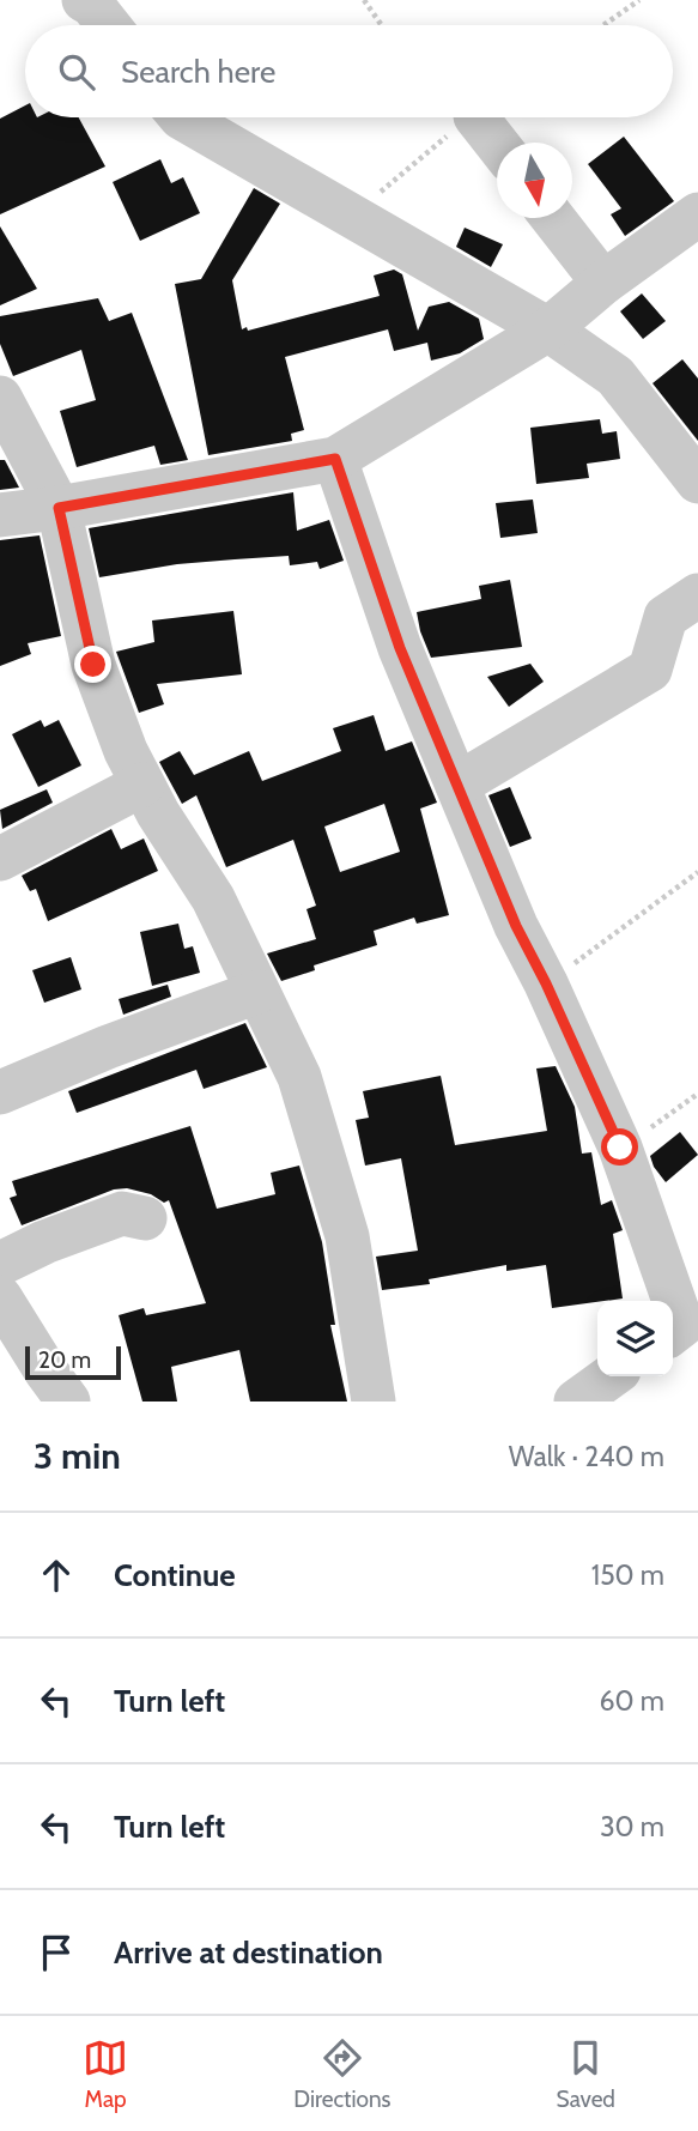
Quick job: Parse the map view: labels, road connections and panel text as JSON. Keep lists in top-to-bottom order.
{
  "scale_bar": "20 m",
  "north": "bottom",
  "page": {
    "search": "Search here",
    "scale": "20 m",
    "heading": ["3 min", "Walk · 240 m"],
    "list": [
      ["Continue", "150 m"],
      ["Turn left", "60 m"],
      ["Turn left", "30 m"],
      "Arrive at destination"
    ],
    "nav": ["Map", "Directions", "Saved"]
  }
}
